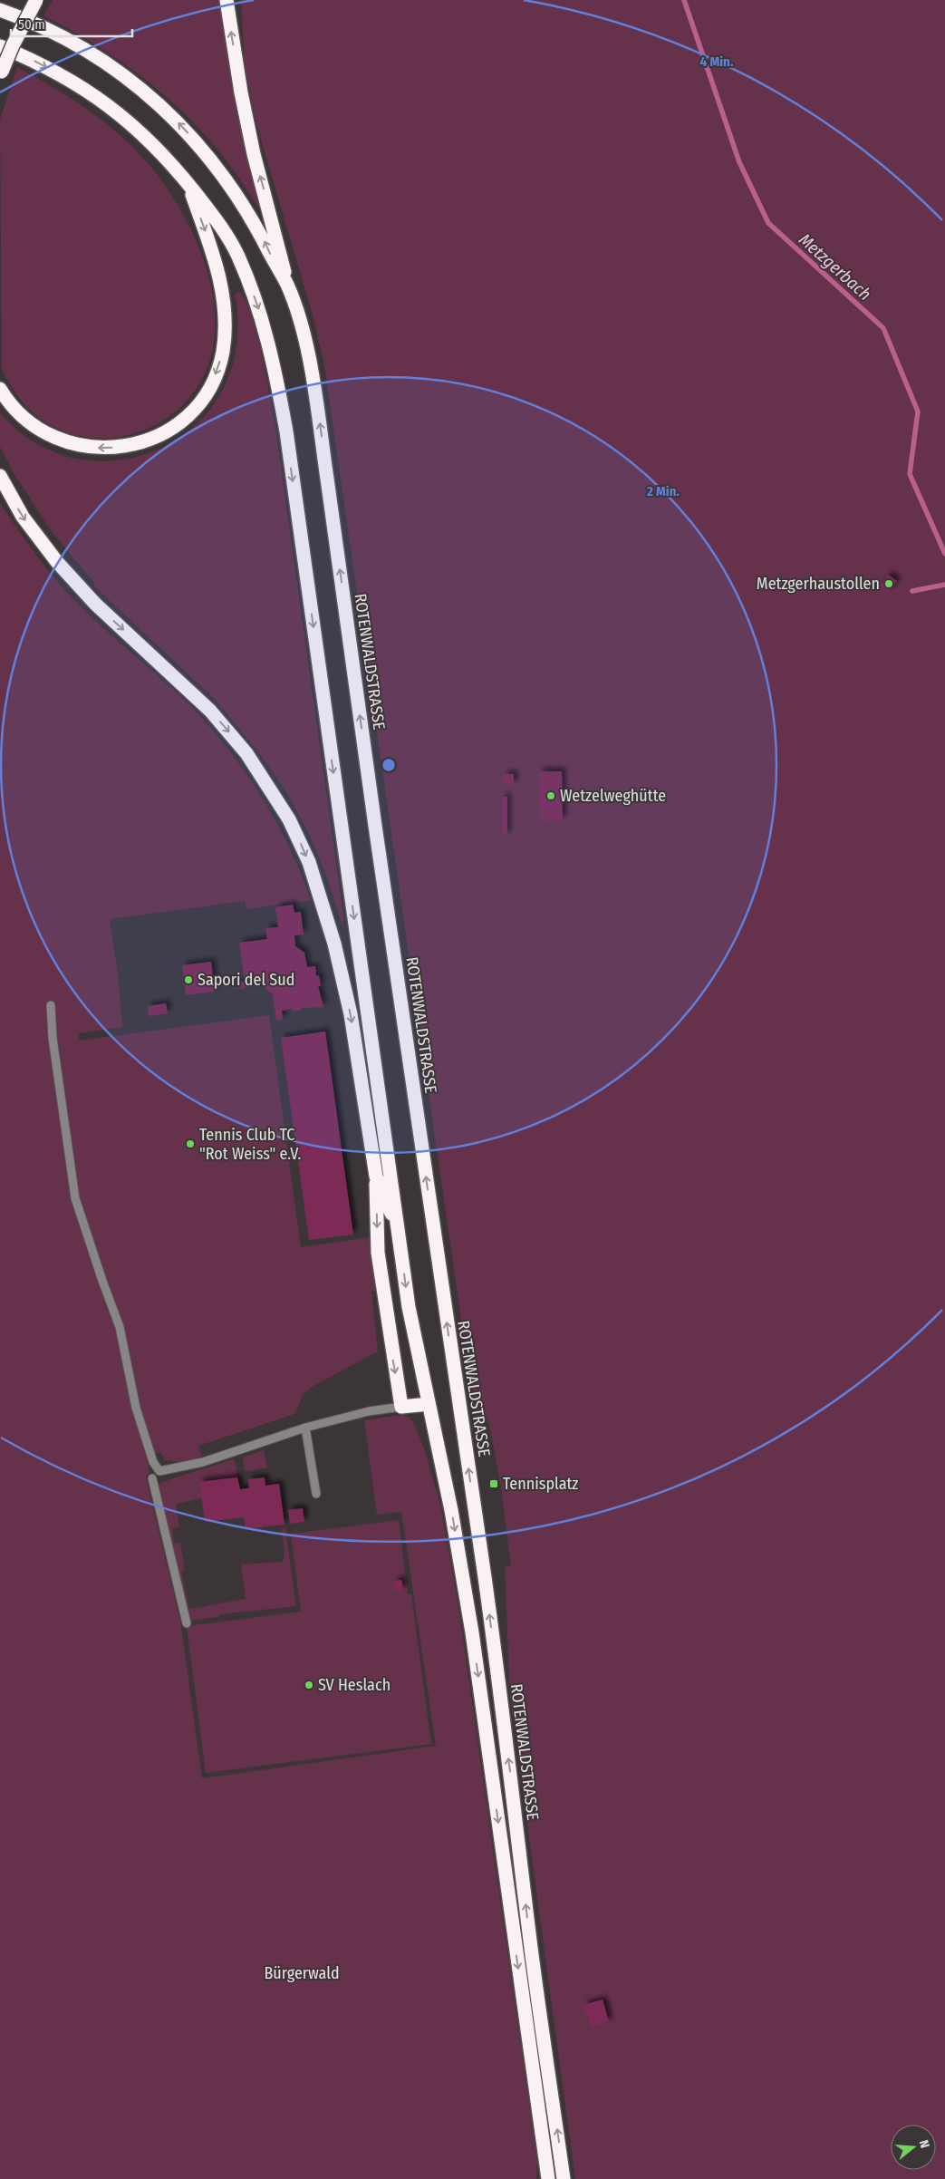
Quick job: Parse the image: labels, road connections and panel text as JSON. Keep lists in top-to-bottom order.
{
  "streets": {
    "highway": ["ROTENWALDSTRASSE"]
  },
  "water": ["Metzgerbach"],
  "parks": ["Bürgerwald"],
  "places": {
    "other": [
      "Metzgerhaustollen",
      "Wetzelweghütte",
      "Sapori del Sud",
      "Tennis Club TC \"Rot Weiss\" e.V.",
      "SV Heslach"
    ],
    "transit": ["Tennisplatz"]
  },
  "scale_bar": "50 m",
  "north": "right",
  "rings": ["4 Min.", "2 Min."]
}
